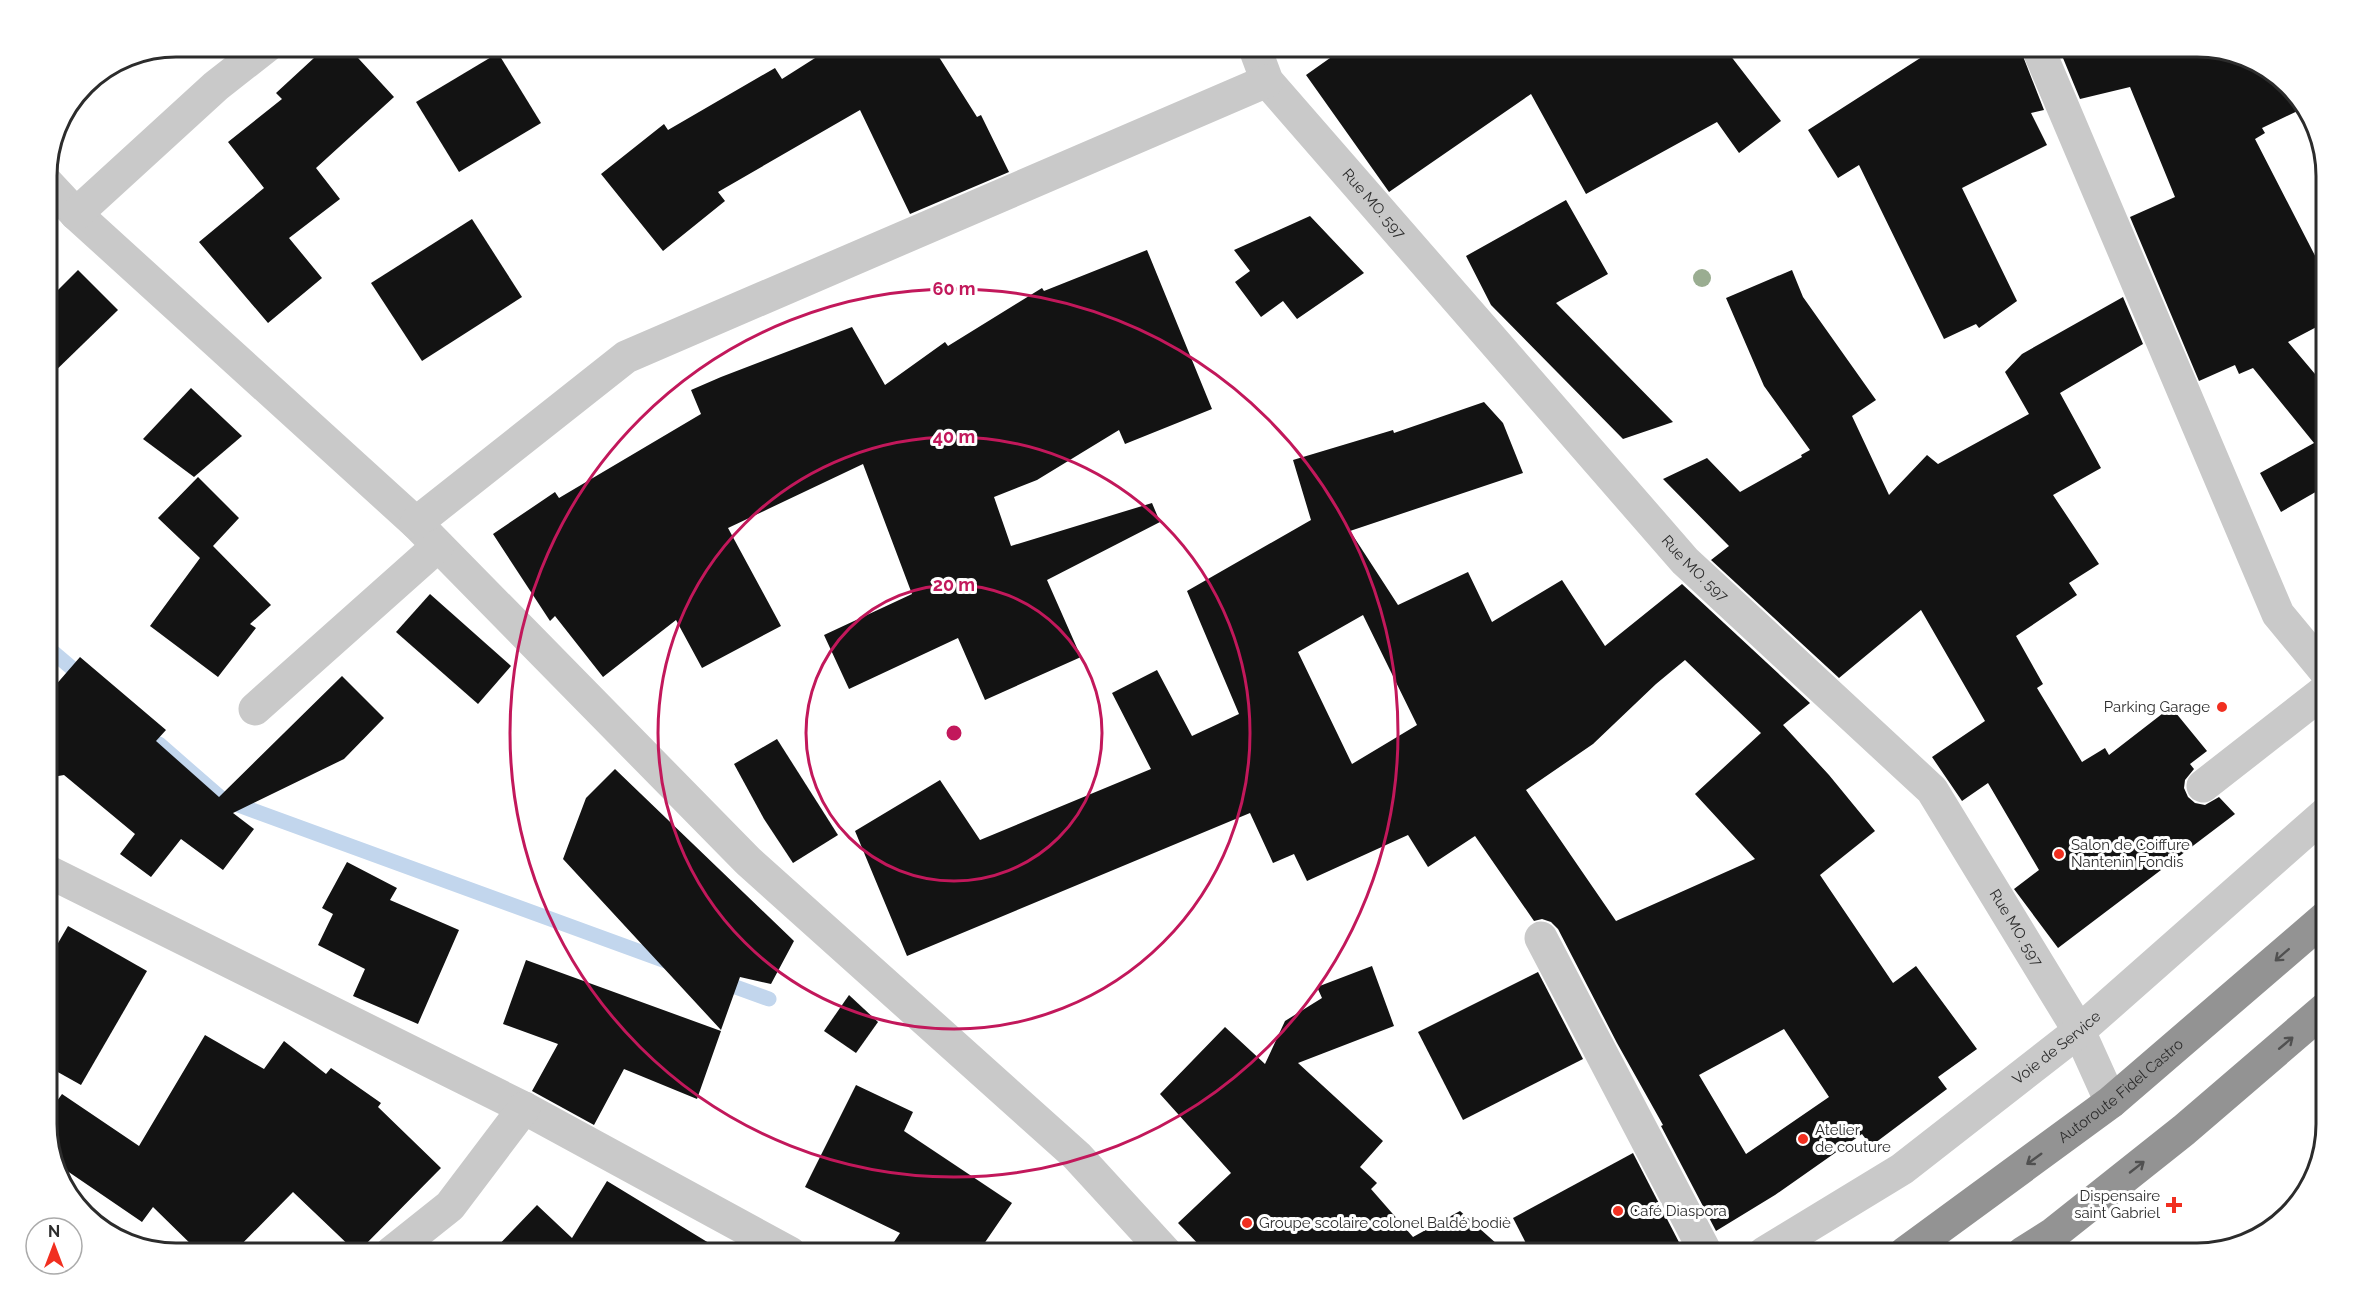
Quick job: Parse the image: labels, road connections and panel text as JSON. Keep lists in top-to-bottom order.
{
  "streets": {
    "highway": ["Autoroute Fidel Castro"],
    "street": ["Rue MO. 597", "Voie de Service"]
  },
  "crossings": [
    ["Rue MO. 597", "Voie de Service"],
    ["Rue MO. 597", "Autoroute Fidel Castro"]
  ],
  "places": {
    "other": [
      "Parking Garage",
      "Salon de Coiffure Nantenin Fondis",
      "Atelier de couture",
      "Café Diaspora",
      "Groupe scolaire colonel Baldé bodiè"
    ],
    "health": ["Dispensaire saint Gabriel"]
  },
  "north": "top",
  "rings": ["60 m", "40 m", "20 m"]
}
